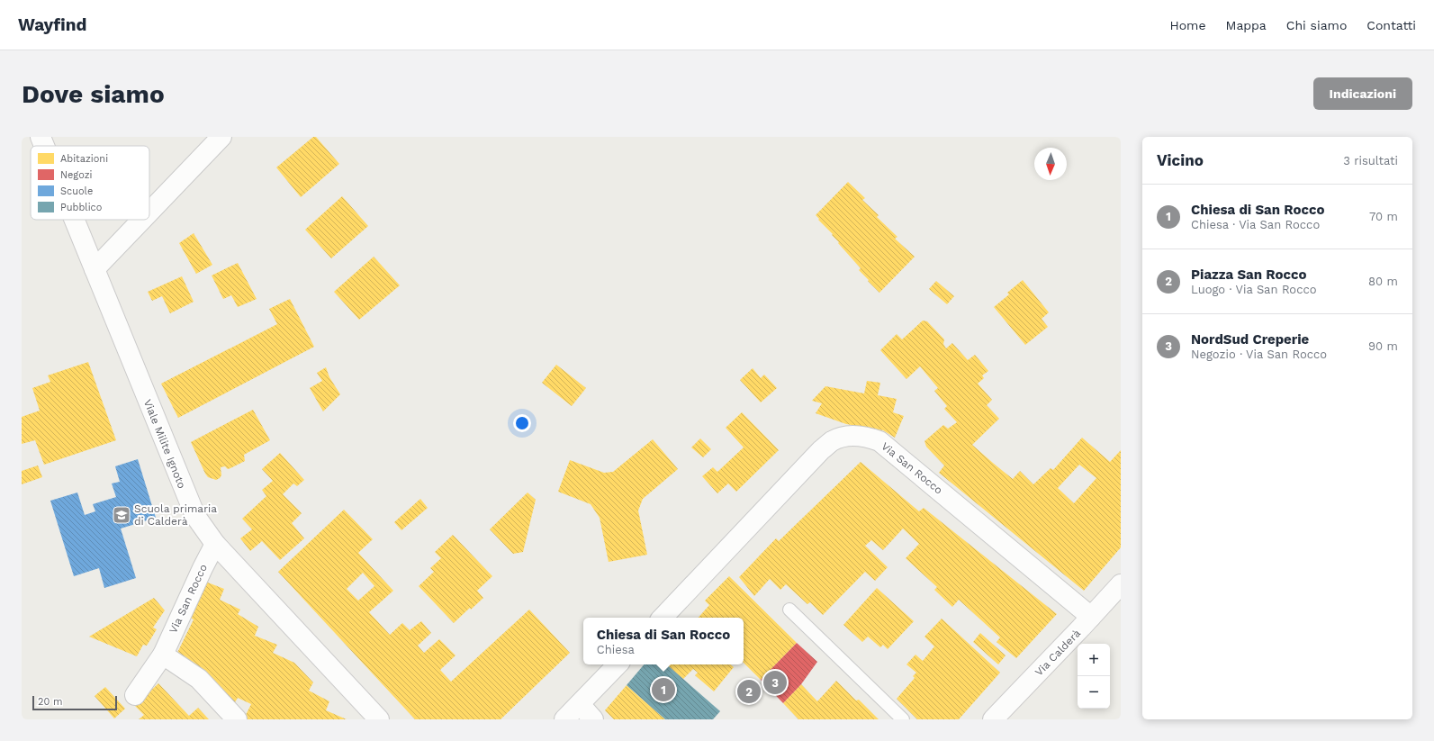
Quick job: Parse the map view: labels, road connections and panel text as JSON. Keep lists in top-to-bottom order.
{
  "streets": {
    "street": ["Viale Milite Ignoto", "Via San Rocco", "Via Calderà"]
  },
  "crossings": [
    ["Viale Milite Ignoto", "Via San Rocco"],
    ["Via San Rocco", "Via Calderà"]
  ],
  "places": {
    "school or university": ["Scuola primaria di Calderà"]
  },
  "legend": [
    "Abitazioni",
    "Negozi",
    "Scuole",
    "Pubblico"
  ],
  "scale_bar": "20 m",
  "north": "bottom",
  "page": {
    "header": "Wayfind",
    "nav": [
      "Home",
      "Mappa",
      "Chi siamo",
      "Contatti"
    ],
    "buttons": "Indicazioni",
    "title": "Dove siamo",
    "heading": ["Vicino", "3 risultati"],
    "list": [
      {
        "mark": "1",
        "name": "Chiesa di San Rocco",
        "note": "Chiesa · Via San Rocco",
        "value": "70 m"
      },
      {
        "mark": "2",
        "name": "Piazza San Rocco",
        "note": "Luogo · Via San Rocco",
        "value": "80 m"
      },
      {
        "mark": "3",
        "name": "NordSud Creperie",
        "note": "Negozio · Via San Rocco",
        "value": "90 m"
      }
    ],
    "popup": ["Chiesa di San Rocco", "Chiesa"],
    "map_buttons": ["+", "−"],
    "pins": ["3", "1", "2"],
    "scale": "20 m"
  }
}
